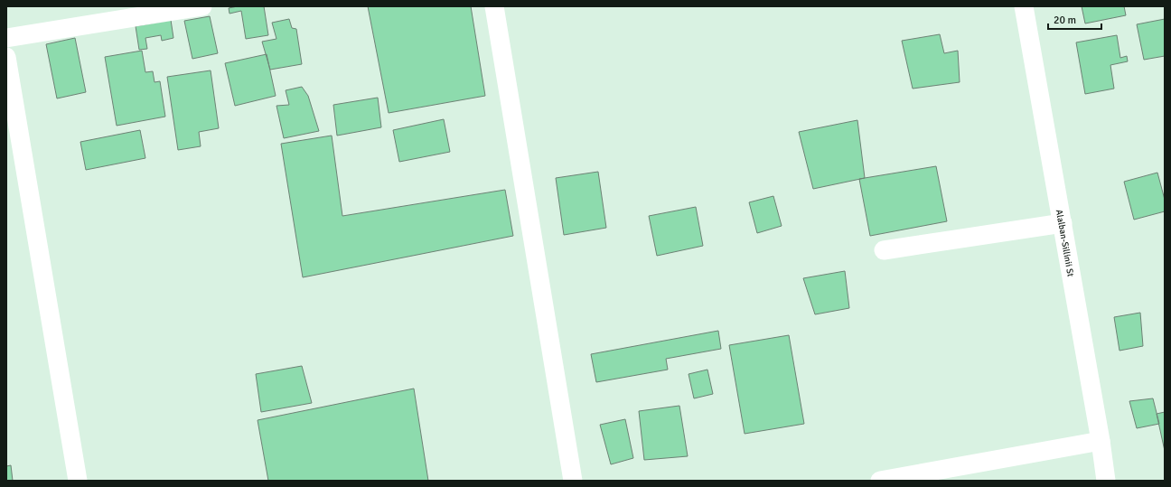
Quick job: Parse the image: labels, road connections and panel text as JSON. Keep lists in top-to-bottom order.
{
  "streets": {
    "street": ["Alalban-Sillinii St"]
  },
  "scale_bar": "20 m"
}
